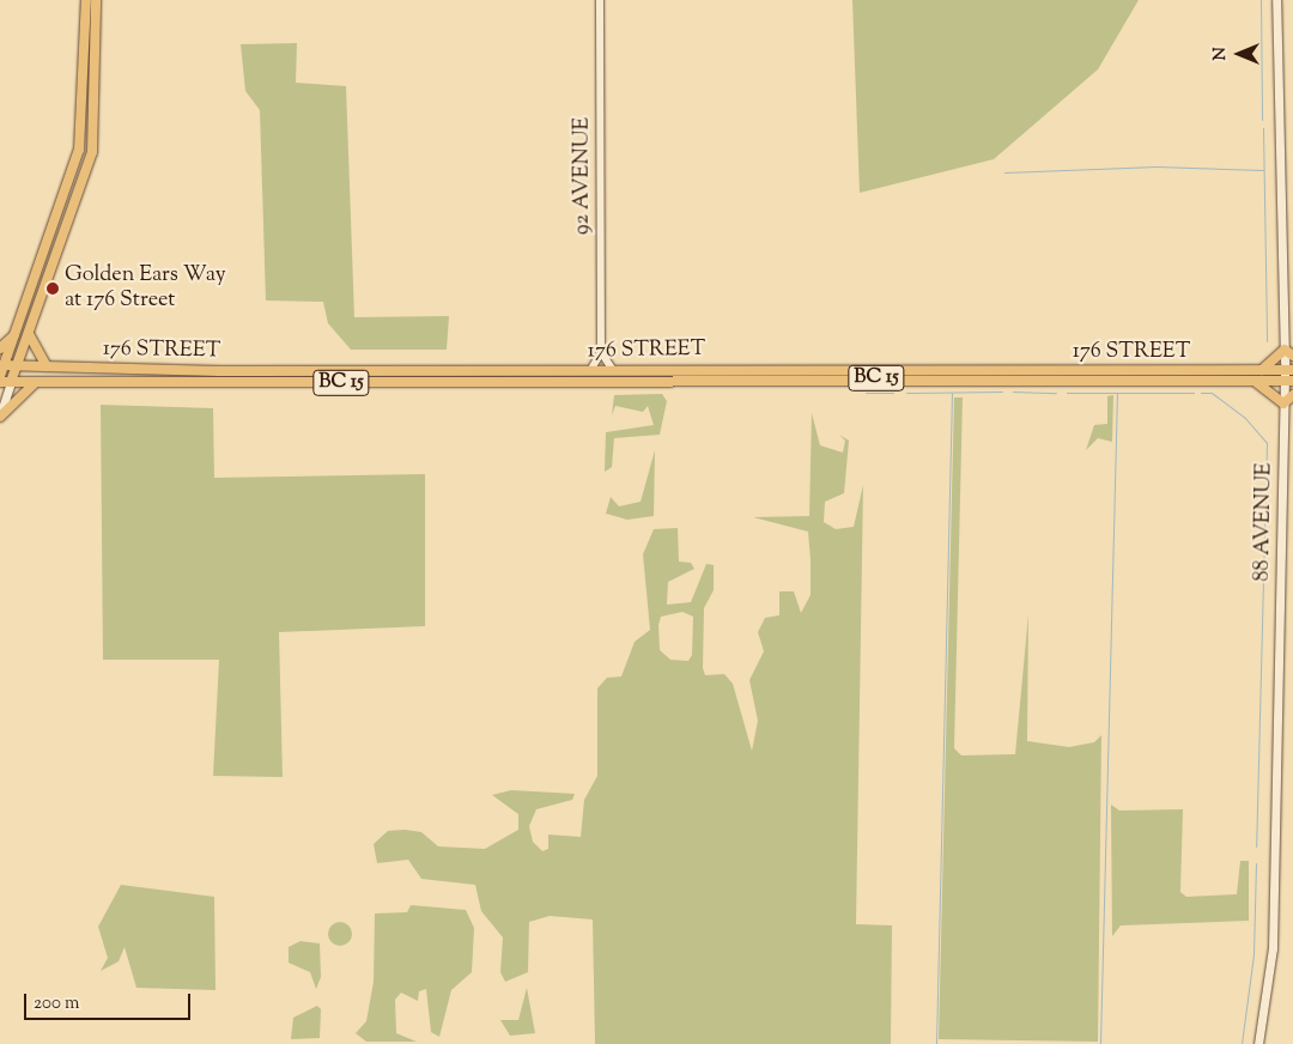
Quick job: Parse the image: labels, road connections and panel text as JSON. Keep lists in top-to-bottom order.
{
  "streets": {
    "main road": ["176 STREET", "BC 15", "88 AVENUE"],
    "street": ["92 AVENUE"]
  },
  "crossings": [
    ["92 AVENUE", "176 STREET"],
    ["176 STREET", "88 AVENUE"]
  ],
  "places": ["Golden Ears Way at 176 Street"],
  "scale_bar": "200 m",
  "north": "left"
}
